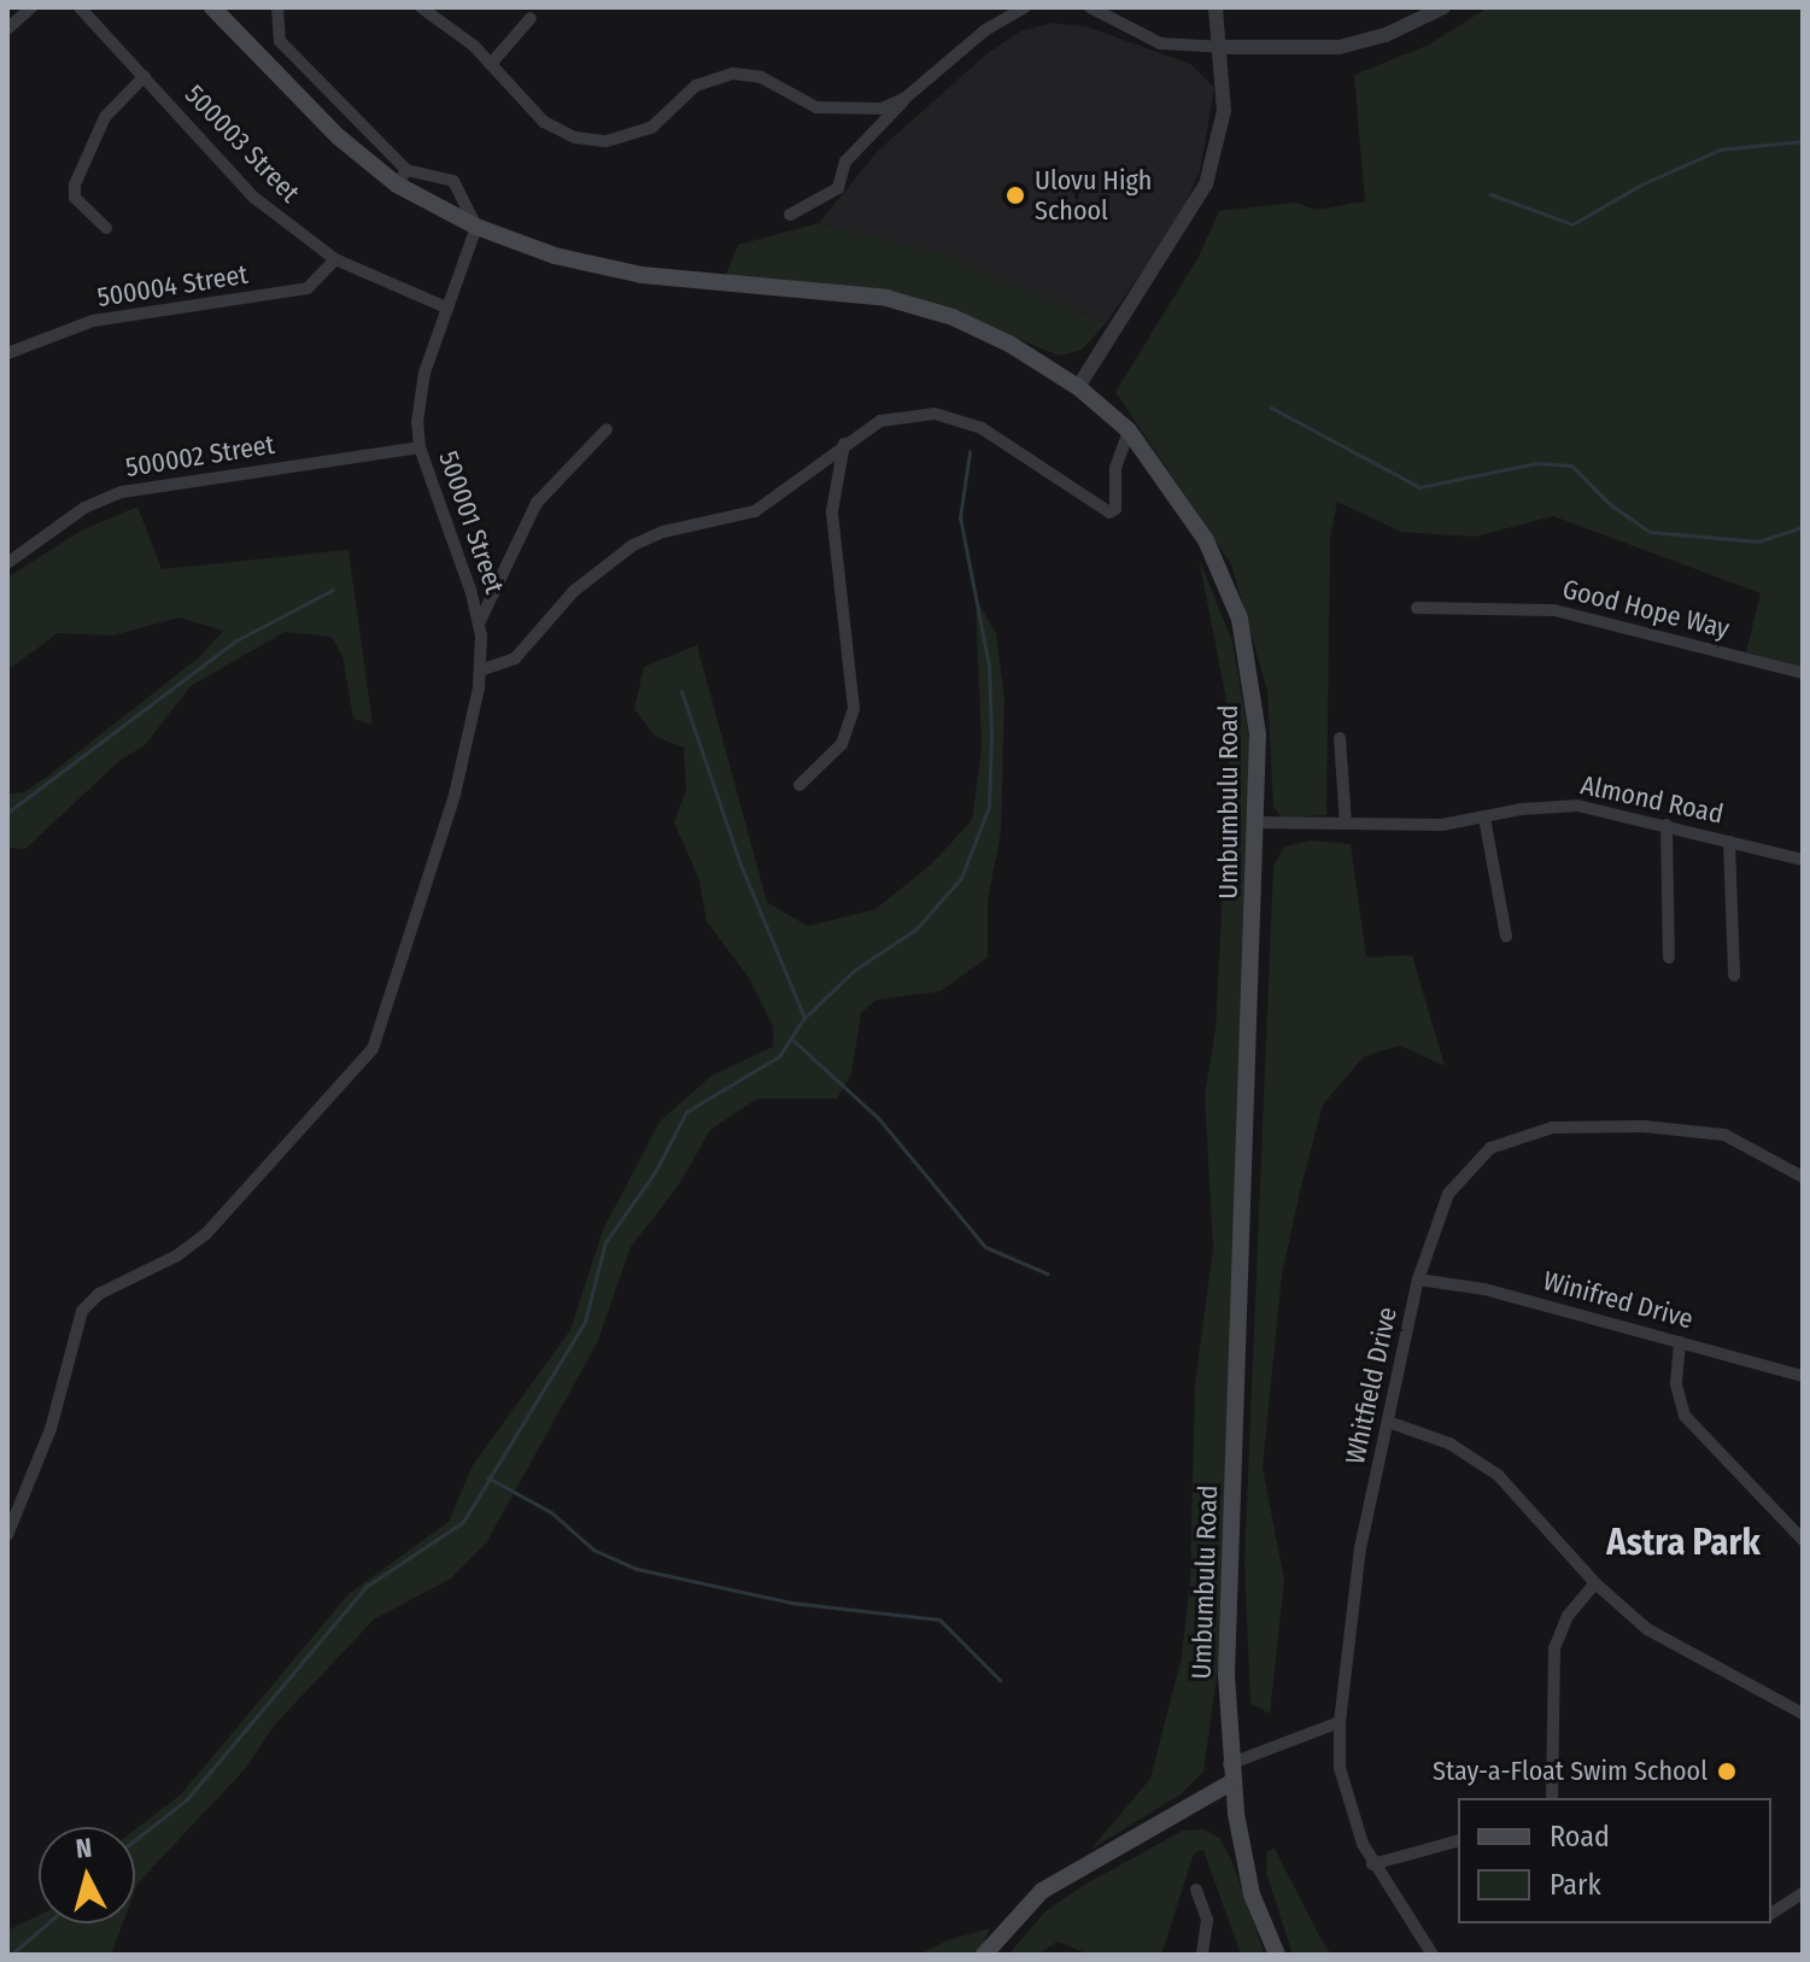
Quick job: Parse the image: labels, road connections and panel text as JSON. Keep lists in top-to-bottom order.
{
  "streets": {
    "main road": ["Umbumbulu Road"],
    "street": [
      "500003 Street",
      "500004 Street",
      "500002 Street",
      "500001 Street",
      "Good Hope Way",
      "Almond Road",
      "Winifred Drive",
      "Whitfield Drive"
    ]
  },
  "crossings": [
    ["500003 Street", "500004 Street"],
    ["500003 Street", "500001 Street"],
    ["500002 Street", "500001 Street"],
    ["500001 Street", "Umbumbulu Road"],
    ["Almond Road", "Umbumbulu Road"],
    ["Winifred Drive", "Whitfield Drive"]
  ],
  "districts": ["Astra Park"],
  "places": ["Ulovu High School", "Stay-a-Float Swim School"],
  "legend": ["Road", "Park"],
  "north": "top"
}
